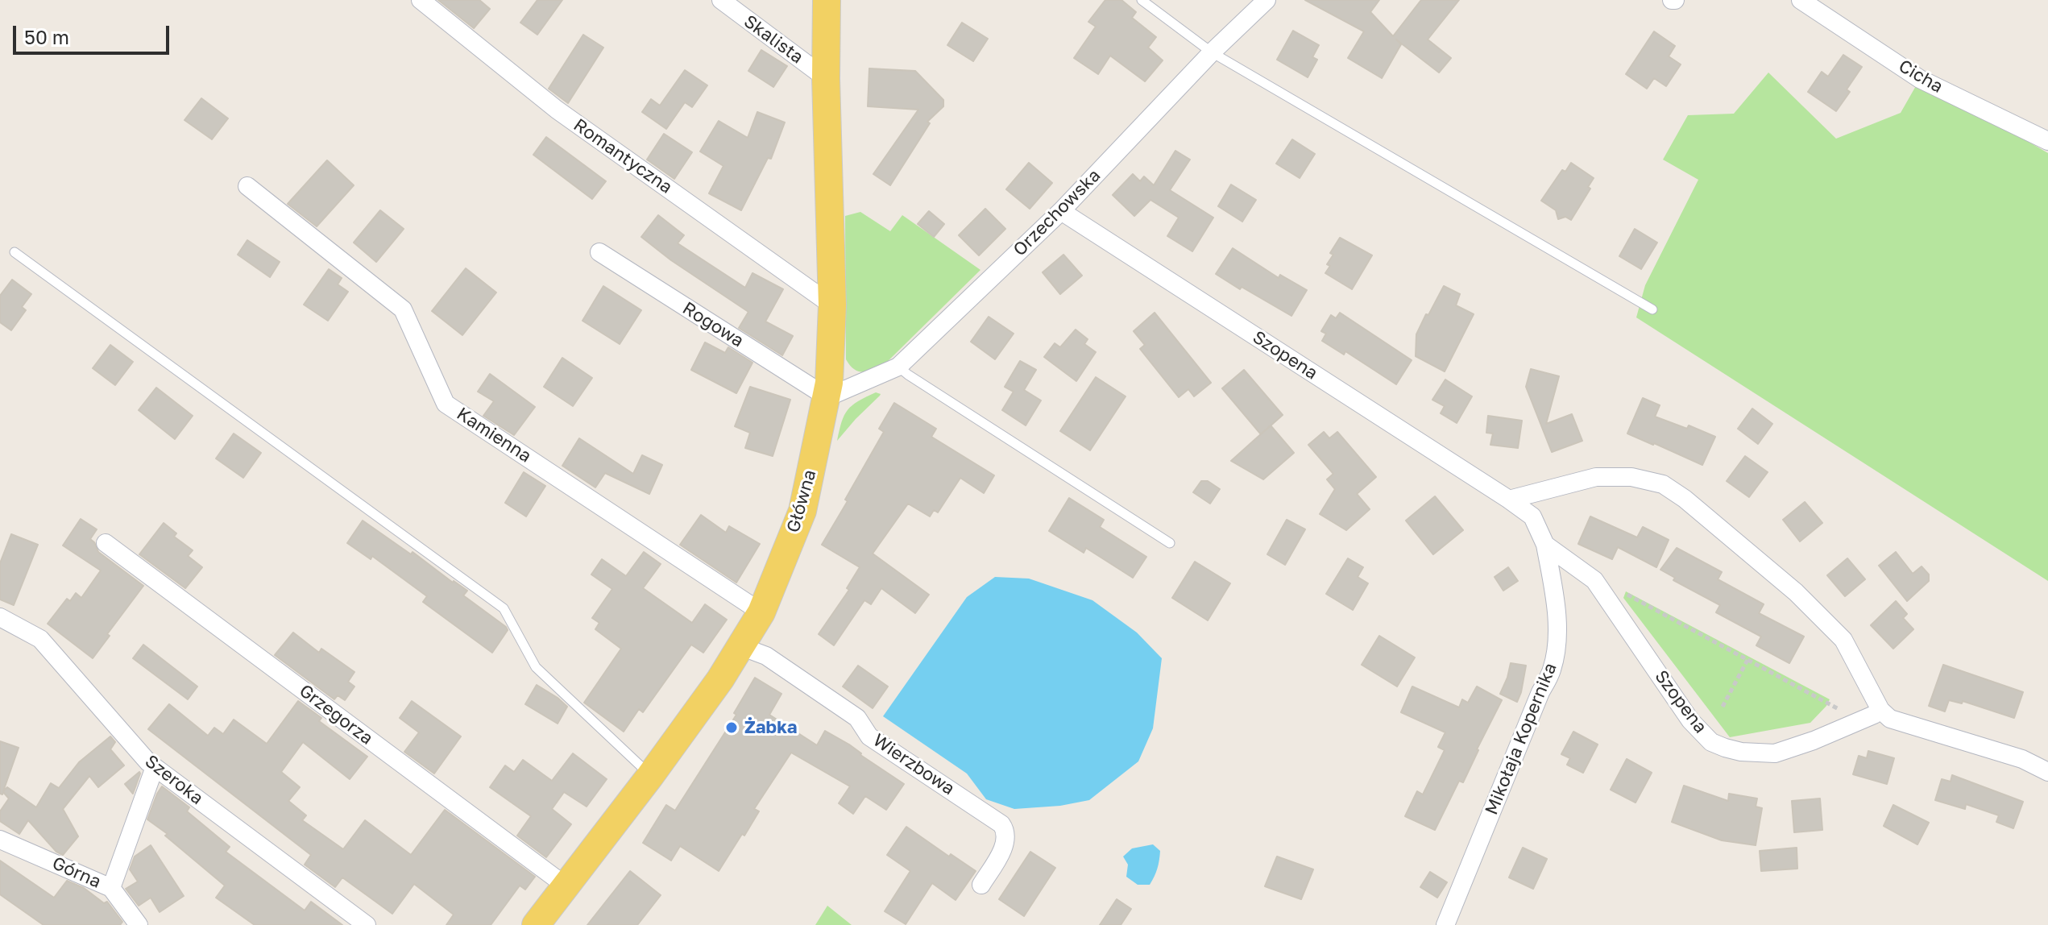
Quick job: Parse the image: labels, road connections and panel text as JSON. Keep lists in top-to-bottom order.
{
  "streets": {
    "main road": ["Główna"],
    "street": [
      "Skalista",
      "Cicha",
      "Romantyczna",
      "Orzechowska",
      "Rogowa",
      "Szopena",
      "Kamienna",
      "Grzegorza",
      "Mikołaja Kopernika",
      "Wierzbowa",
      "Szeroka",
      "Górna"
    ]
  },
  "crossings": [
    ["Skalista", "Główna"],
    ["Romantyczna", "Główna"],
    ["Orzechowska", "Rogowa"],
    ["Orzechowska", "Szopena"],
    ["Orzechowska", "Główna"],
    ["Rogowa", "Główna"],
    ["Szopena", "Mikołaja Kopernika"],
    ["Kamienna", "Główna"],
    ["Główna", "Grzegorza"],
    ["Główna", "Wierzbowa"]
  ],
  "places": ["Żabka"],
  "scale_bar": "50 m"
}
